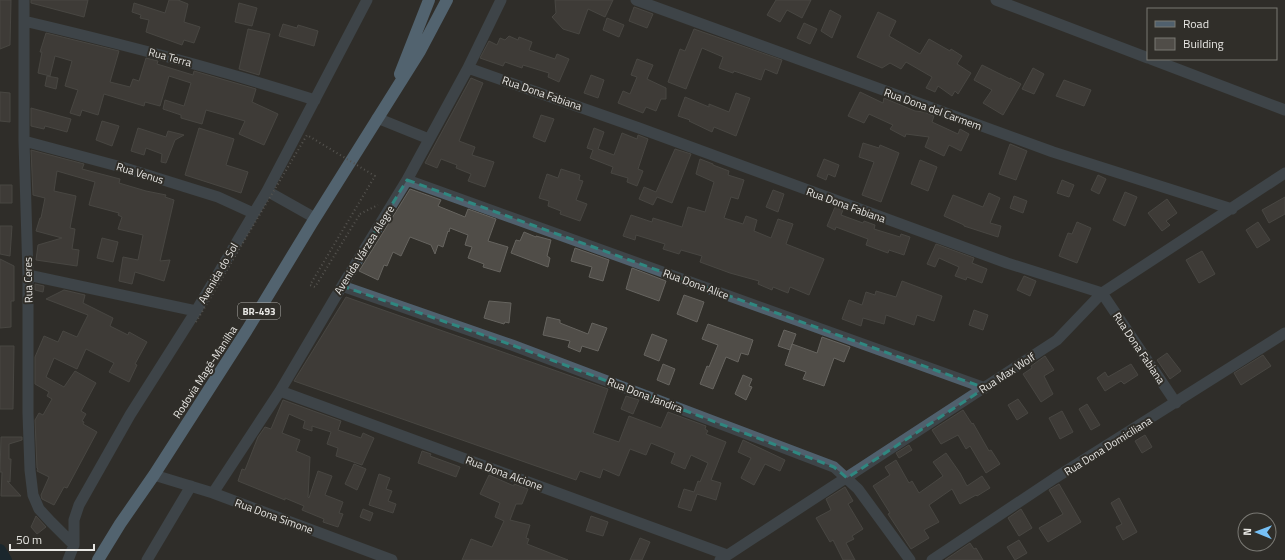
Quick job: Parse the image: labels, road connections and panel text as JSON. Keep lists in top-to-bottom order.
{
  "streets": {
    "highway": ["BR-493", "Rodovia Magé-Manilha"],
    "street": [
      "Rua Terra",
      "Rua Dona Fabiana",
      "Rua Dona del Carmem",
      "Rua Venus",
      "Avenida Várzea Alegre",
      "Avenida do Sol",
      "Rua Ceres",
      "Rua Dona Alice",
      "Rua Max Wolf",
      "Rua Dona Jandira",
      "Rua Dona Domiciliana",
      "Rua Dona Alcione",
      "Rua Dona Simone"
    ]
  },
  "crossings": [
    ["Rua Terra", "Avenida do Sol"],
    ["Rua Terra", "Rua Ceres"],
    ["Rua Dona Fabiana", "Avenida Várzea Alegre"],
    ["Rua Dona Fabiana", "Rua Max Wolf"],
    ["Rua Dona Fabiana", "Rua Dona Domiciliana"],
    ["Rua Dona del Carmem", "Rua Max Wolf"],
    ["Rua Venus", "Avenida do Sol"],
    ["Rua Venus", "Rua Ceres"],
    ["Avenida Várzea Alegre", "Rua Dona Alice"],
    ["Avenida Várzea Alegre", "Rua Dona Jandira"],
    ["Avenida Várzea Alegre", "Rua Dona Alcione"],
    ["Avenida Várzea Alegre", "Rua Dona Simone"],
    ["Avenida do Sol", "Rua Ceres"],
    ["Rua Dona Alice", "Rua Max Wolf"],
    ["Rodovia Magé-Manilha", "Rua Dona Simone"],
    ["Rua Max Wolf", "Rua Dona Jandira"],
    ["Rua Max Wolf", "Rua Dona Alcione"]
  ],
  "legend": ["Road", "Building"],
  "scale_bar": "50 m",
  "north": "left"
}
